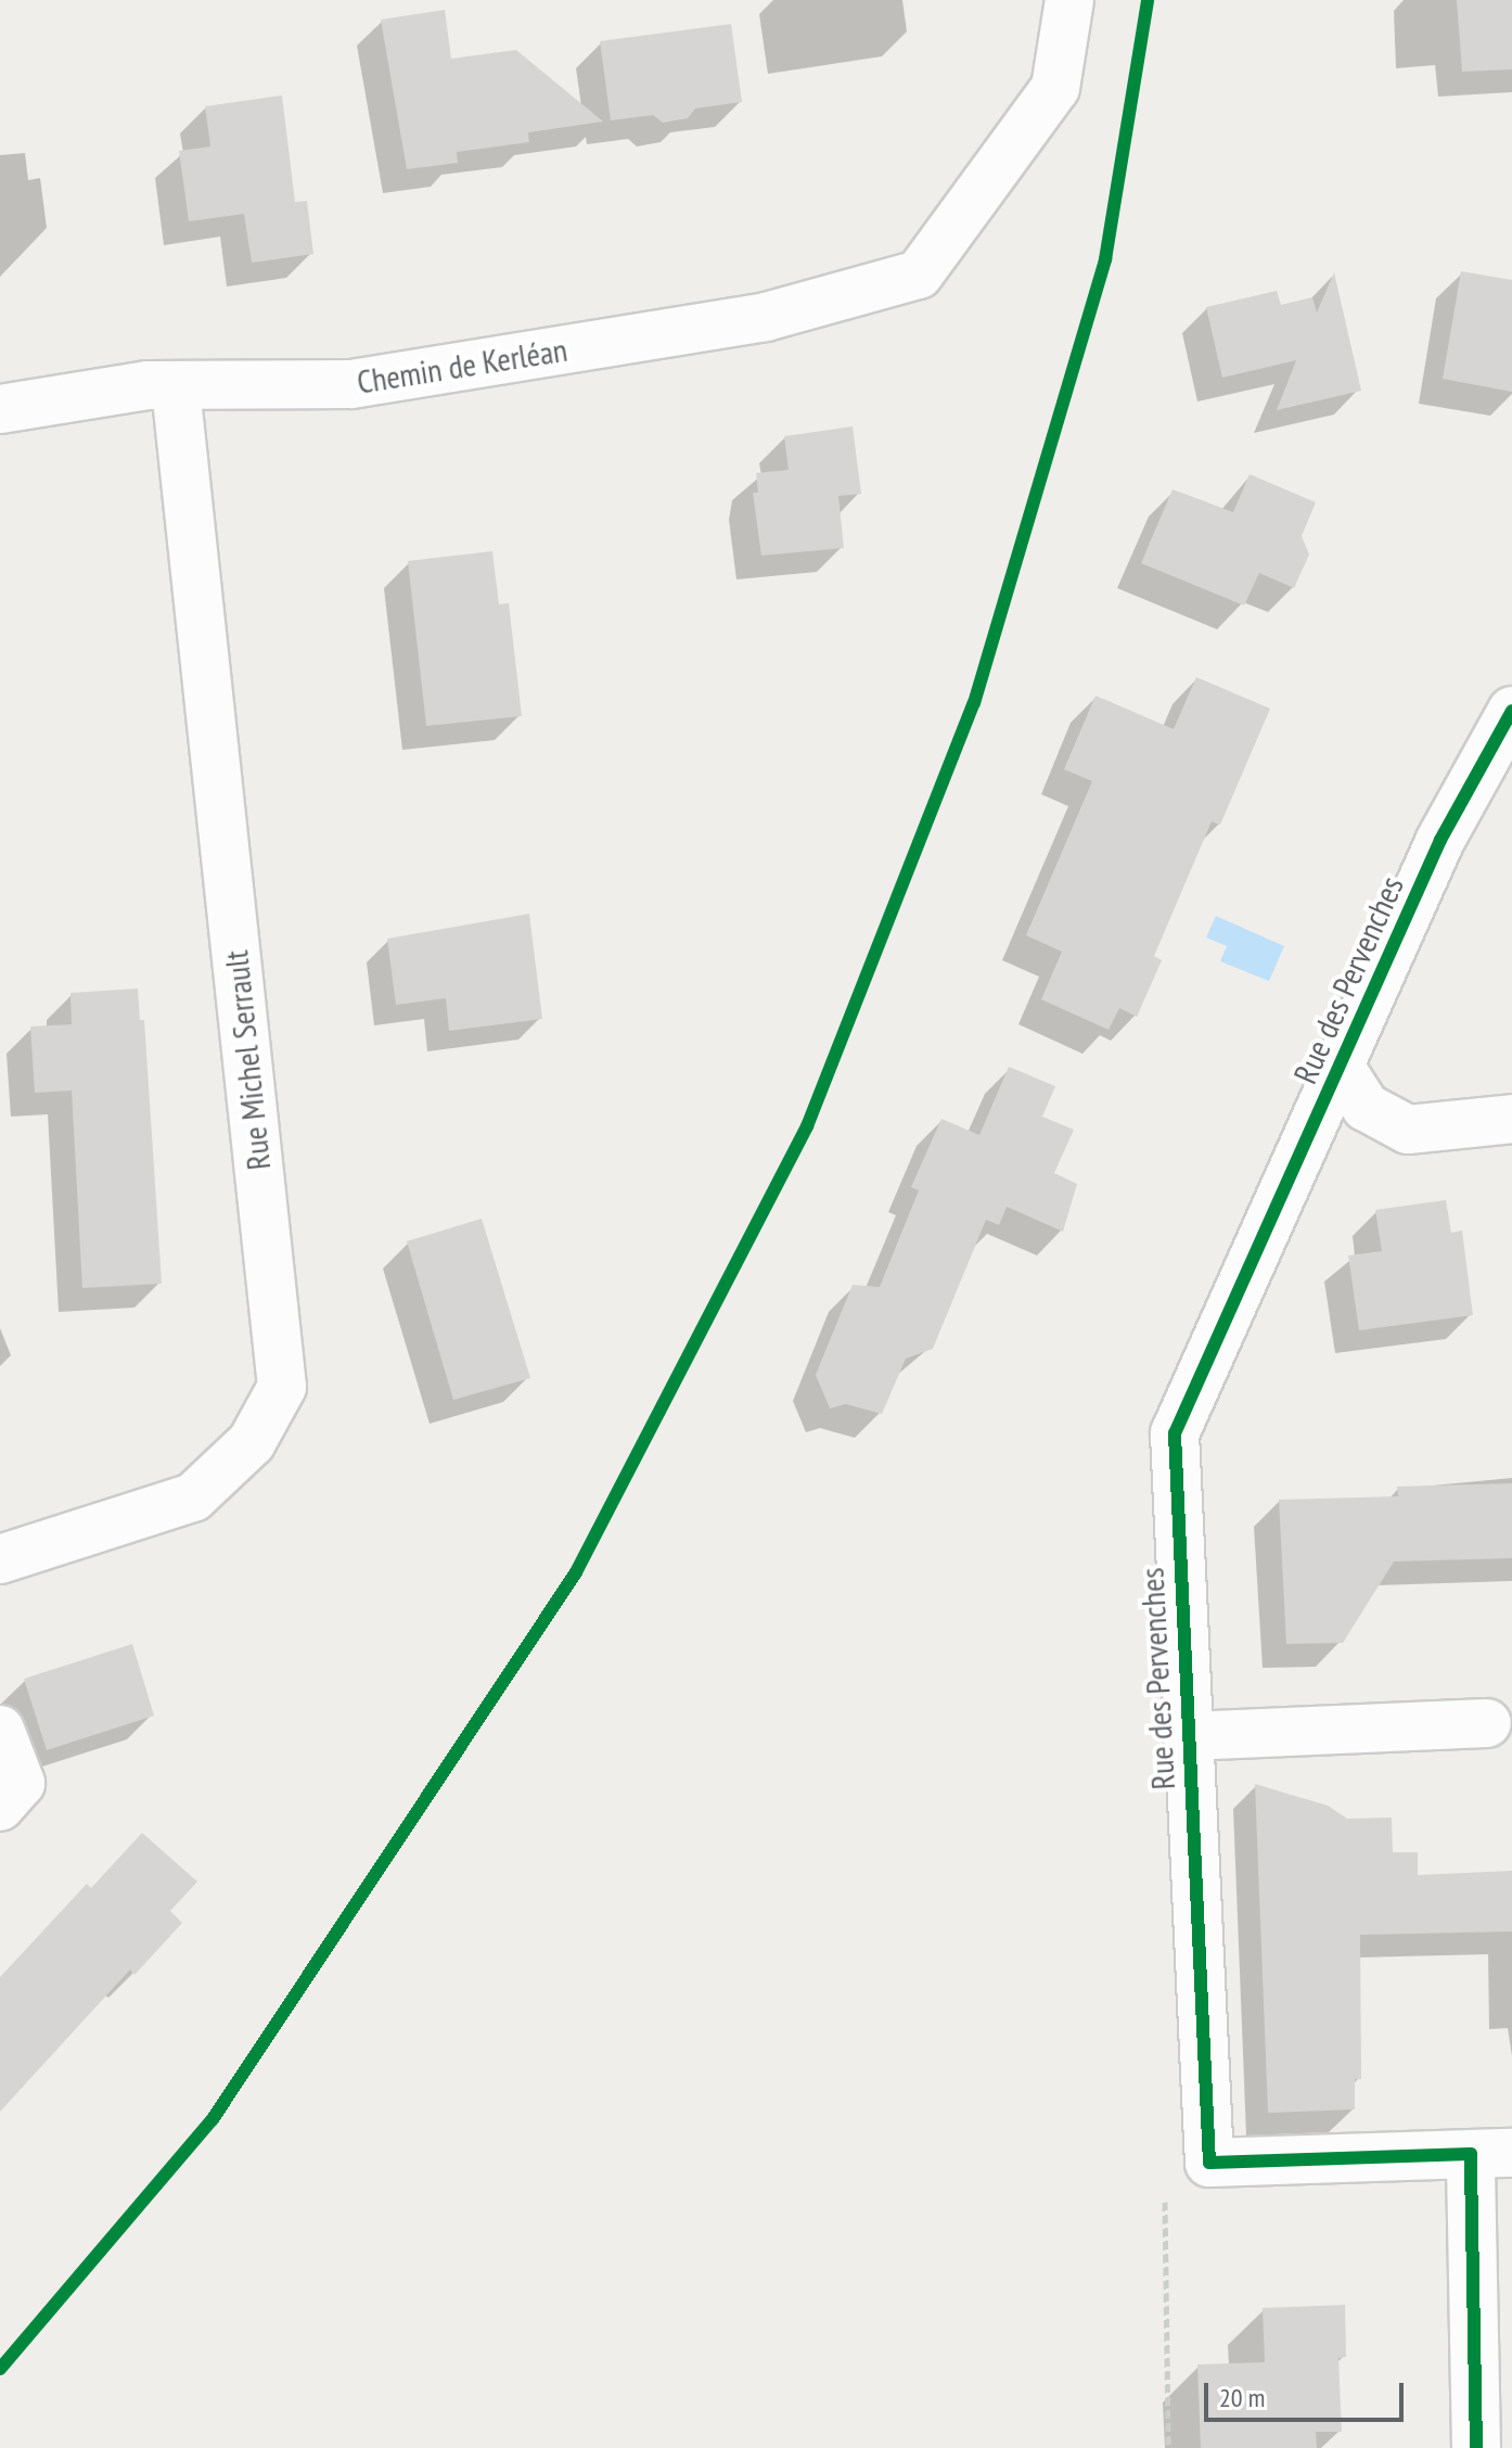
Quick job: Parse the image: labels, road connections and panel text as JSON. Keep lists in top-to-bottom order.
{
  "streets": {
    "street": ["Chemin de Kerléan", "Rue des Pervenches", "Rue Michel Serrault"]
  },
  "crossings": [
    ["Chemin de Kerléan", "Rue Michel Serrault"]
  ],
  "scale_bar": "20 m"
}
